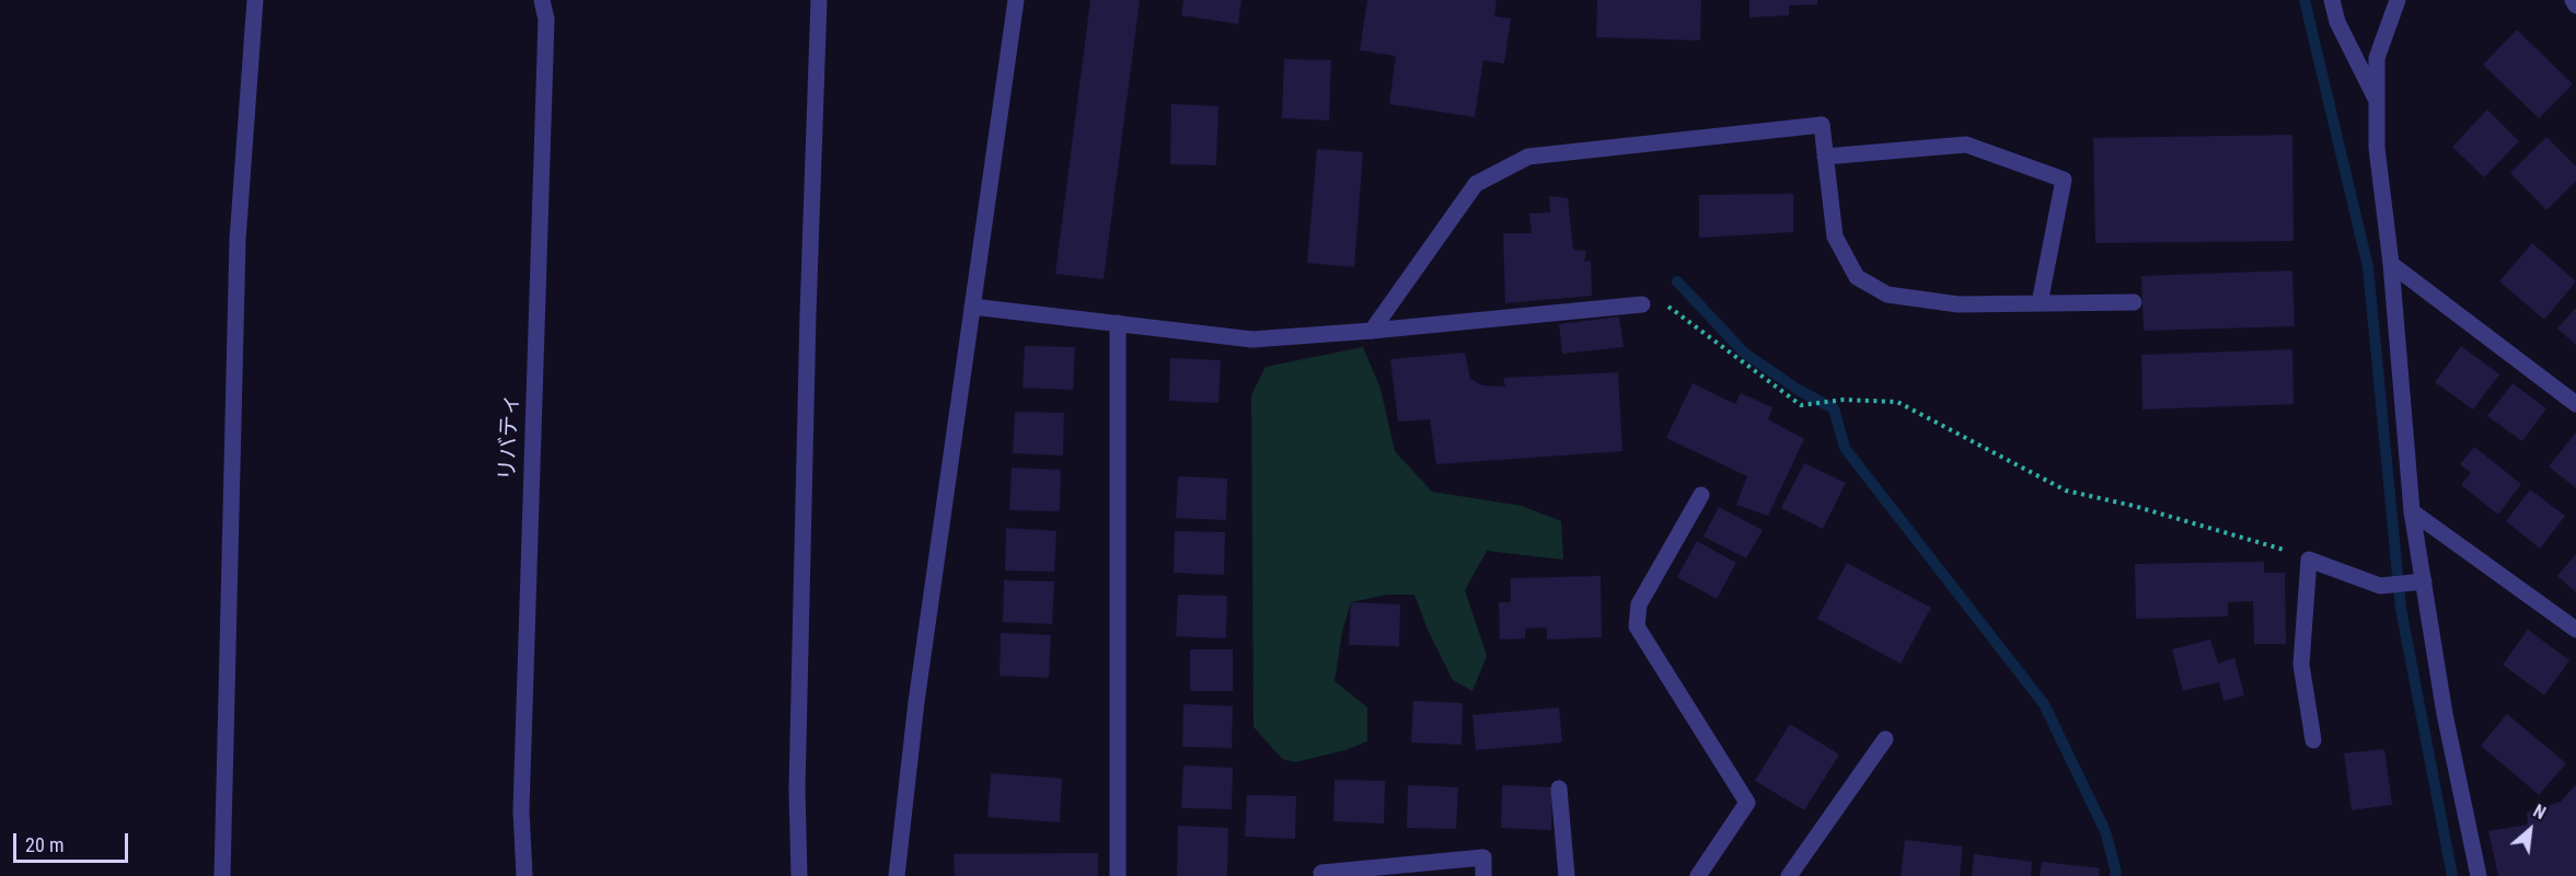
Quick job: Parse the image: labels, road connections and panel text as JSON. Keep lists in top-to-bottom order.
{
  "streets": {
    "street": ["リバティ"]
  },
  "scale_bar": "20 m",
  "north": "top right"
}
